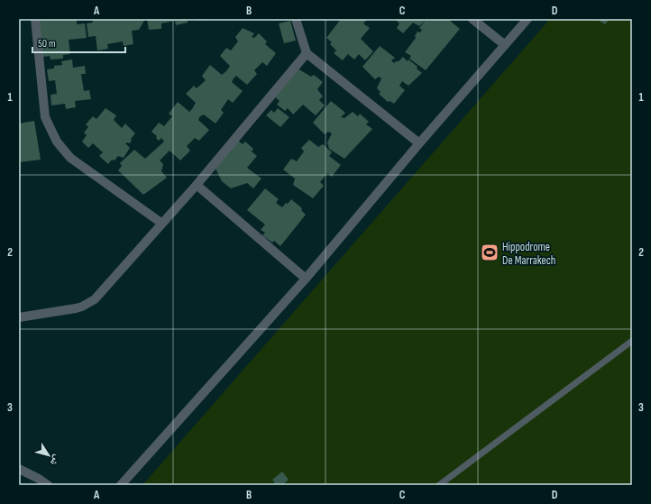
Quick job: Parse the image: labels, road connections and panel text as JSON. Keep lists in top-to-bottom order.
{
  "places": {
    "sports": ["Hippodrome De Marrakech"]
  },
  "scale_bar": "50 m",
  "north": "bottom right",
  "grid": {
    "columns": [
      "A",
      "B",
      "C",
      "D"
    ],
    "rows": ["1", "2", "3"]
  }
}
